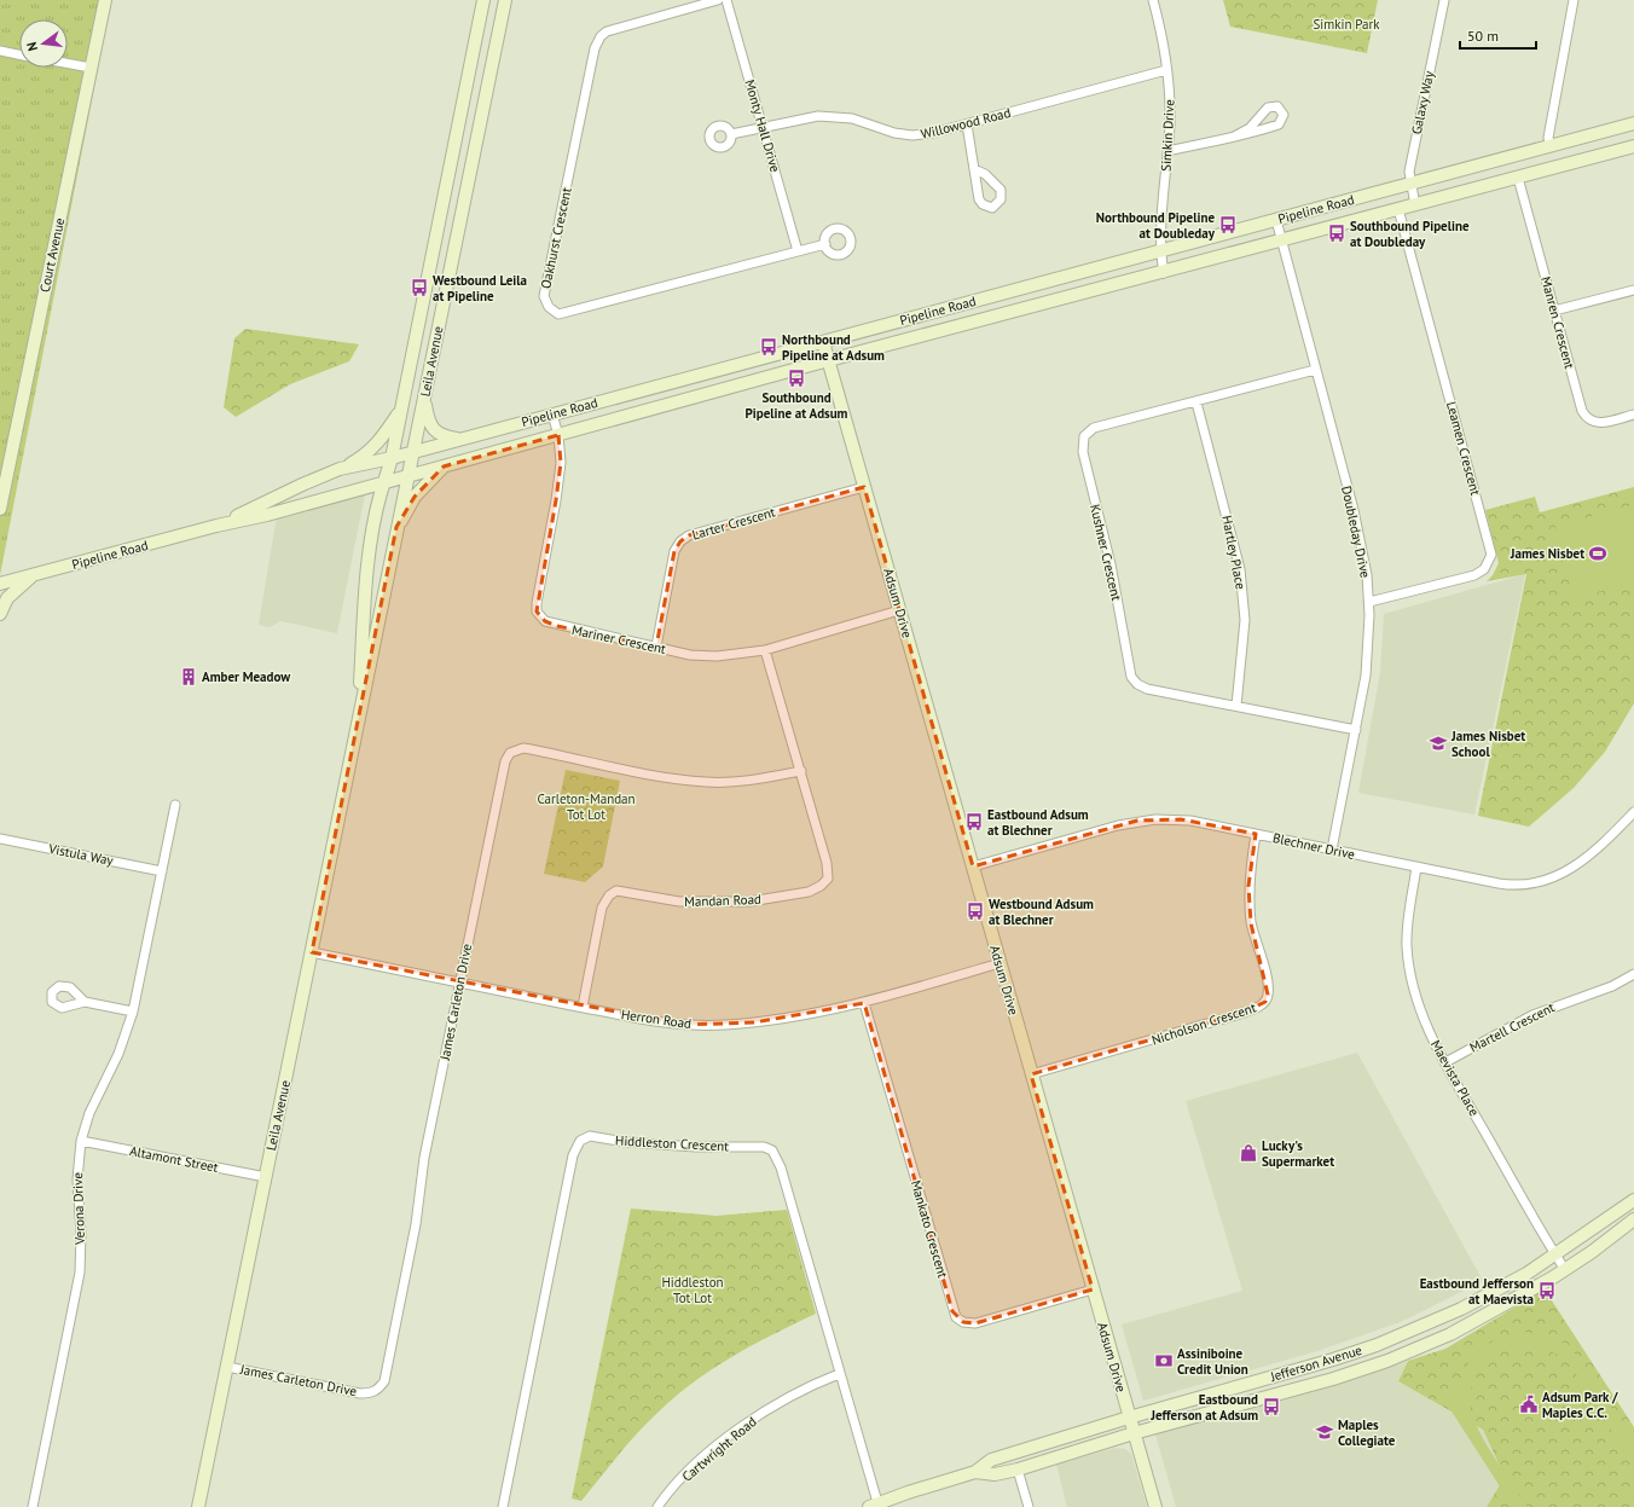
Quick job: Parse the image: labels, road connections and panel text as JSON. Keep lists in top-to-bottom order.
{
  "streets": {
    "street": [
      "Galaxy Way",
      "Willowood Road",
      "Monty Hall Drive",
      "Simkin Drive",
      "Pipeline Road",
      "Oakhurst Crescent",
      "Court Avenue",
      "Manren Crescent",
      "Leila Avenue",
      "Leamen Crescent",
      "Larter Crescent",
      "Doubleday Drive",
      "Kushner Crescent",
      "Hartley Place",
      "Adsum Drive",
      "Mariner Crescent",
      "Blechner Drive",
      "Vistula Way",
      "Mandan Road",
      "James Carleton Drive",
      "Herron Road",
      "Nicholson Crescent",
      "Martell Crescent",
      "Maevista Place",
      "Hiddleston Crescent",
      "Altamont Street",
      "Verona Drive",
      "Mankato Crescent",
      "Jefferson Avenue",
      "Cartwright Road"
    ]
  },
  "crossings": [
    ["Galaxy Way", "Pipeline Road"],
    ["Willowood Road", "Monty Hall Drive"],
    ["Willowood Road", "Simkin Drive"],
    ["Monty Hall Drive", "Oakhurst Crescent"],
    ["Simkin Drive", "Pipeline Road"],
    ["Pipeline Road", "Manren Crescent"],
    ["Pipeline Road", "Leila Avenue"],
    ["Pipeline Road", "Leamen Crescent"],
    ["Pipeline Road", "Doubleday Drive"],
    ["Pipeline Road", "Adsum Drive"],
    ["Pipeline Road", "Mariner Crescent"],
    ["Leila Avenue", "James Carleton Drive"],
    ["Leila Avenue", "Herron Road"],
    ["Leila Avenue", "Altamont Street"],
    ["Leamen Crescent", "Doubleday Drive"],
    ["Larter Crescent", "Adsum Drive"],
    ["Larter Crescent", "Mariner Crescent"],
    ["Doubleday Drive", "Kushner Crescent"],
    ["Doubleday Drive", "Blechner Drive"],
    ["Kushner Crescent", "Hartley Place"],
    ["Adsum Drive", "Mariner Crescent"],
    ["Adsum Drive", "Blechner Drive"],
    ["Adsum Drive", "Herron Road"],
    ["Adsum Drive", "Nicholson Crescent"],
    ["Adsum Drive", "Mankato Crescent"],
    ["Adsum Drive", "Jefferson Avenue"],
    ["Mariner Crescent", "Mandan Road"],
    ["Blechner Drive", "Nicholson Crescent"],
    ["Blechner Drive", "Maevista Place"],
    ["Vistula Way", "Verona Drive"],
    ["Mandan Road", "James Carleton Drive"],
    ["Mandan Road", "Herron Road"],
    ["James Carleton Drive", "Herron Road"],
    ["Herron Road", "Mankato Crescent"],
    ["Martell Crescent", "Maevista Place"],
    ["Maevista Place", "Jefferson Avenue"],
    ["Hiddleston Crescent", "Jefferson Avenue"],
    ["Hiddleston Crescent", "Cartwright Road"],
    ["Altamont Street", "Verona Drive"]
  ],
  "parks": ["Simkin Park", "Carleton-Mandan Tot Lot", "Hiddleston Tot Lot"],
  "places": {
    "bus stop": [
      "Northbound Pipeline at Doubleday",
      "Southbound Pipeline at Doubleday",
      "Westbound Leila at Pipeline",
      "Northbound Pipeline at Adsum",
      "Southbound Pipeline at Adsum",
      "Eastbound Adsum at Blechner",
      "Westbound Adsum at Blechner",
      "Eastbound Jefferson at Maevista",
      "Eastbound Jefferson at Adsum"
    ],
    "sports": ["James Nisbet"],
    "building": ["Amber Meadow"],
    "school or university": ["James Nisbet School", "Maples Collegiate"],
    "shop": ["Lucky's Supermarket"],
    "bank": ["Assiniboine Credit Union"],
    "public building": ["Adsum Park / Maples C.C."]
  },
  "scale_bar": "50 m",
  "north": "left"
}
